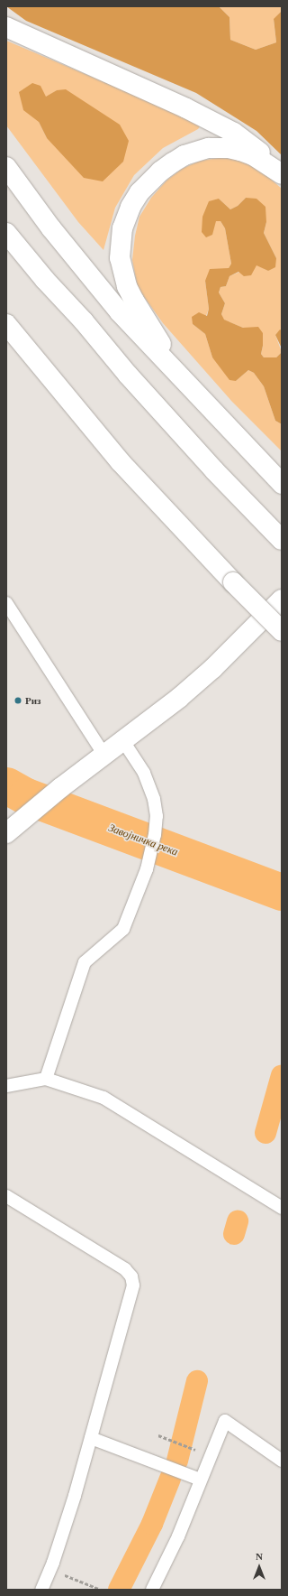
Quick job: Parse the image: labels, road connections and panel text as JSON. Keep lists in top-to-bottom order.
{
  "water": ["Завојничка река"],
  "places": ["Риз"],
  "north": "top"
}
